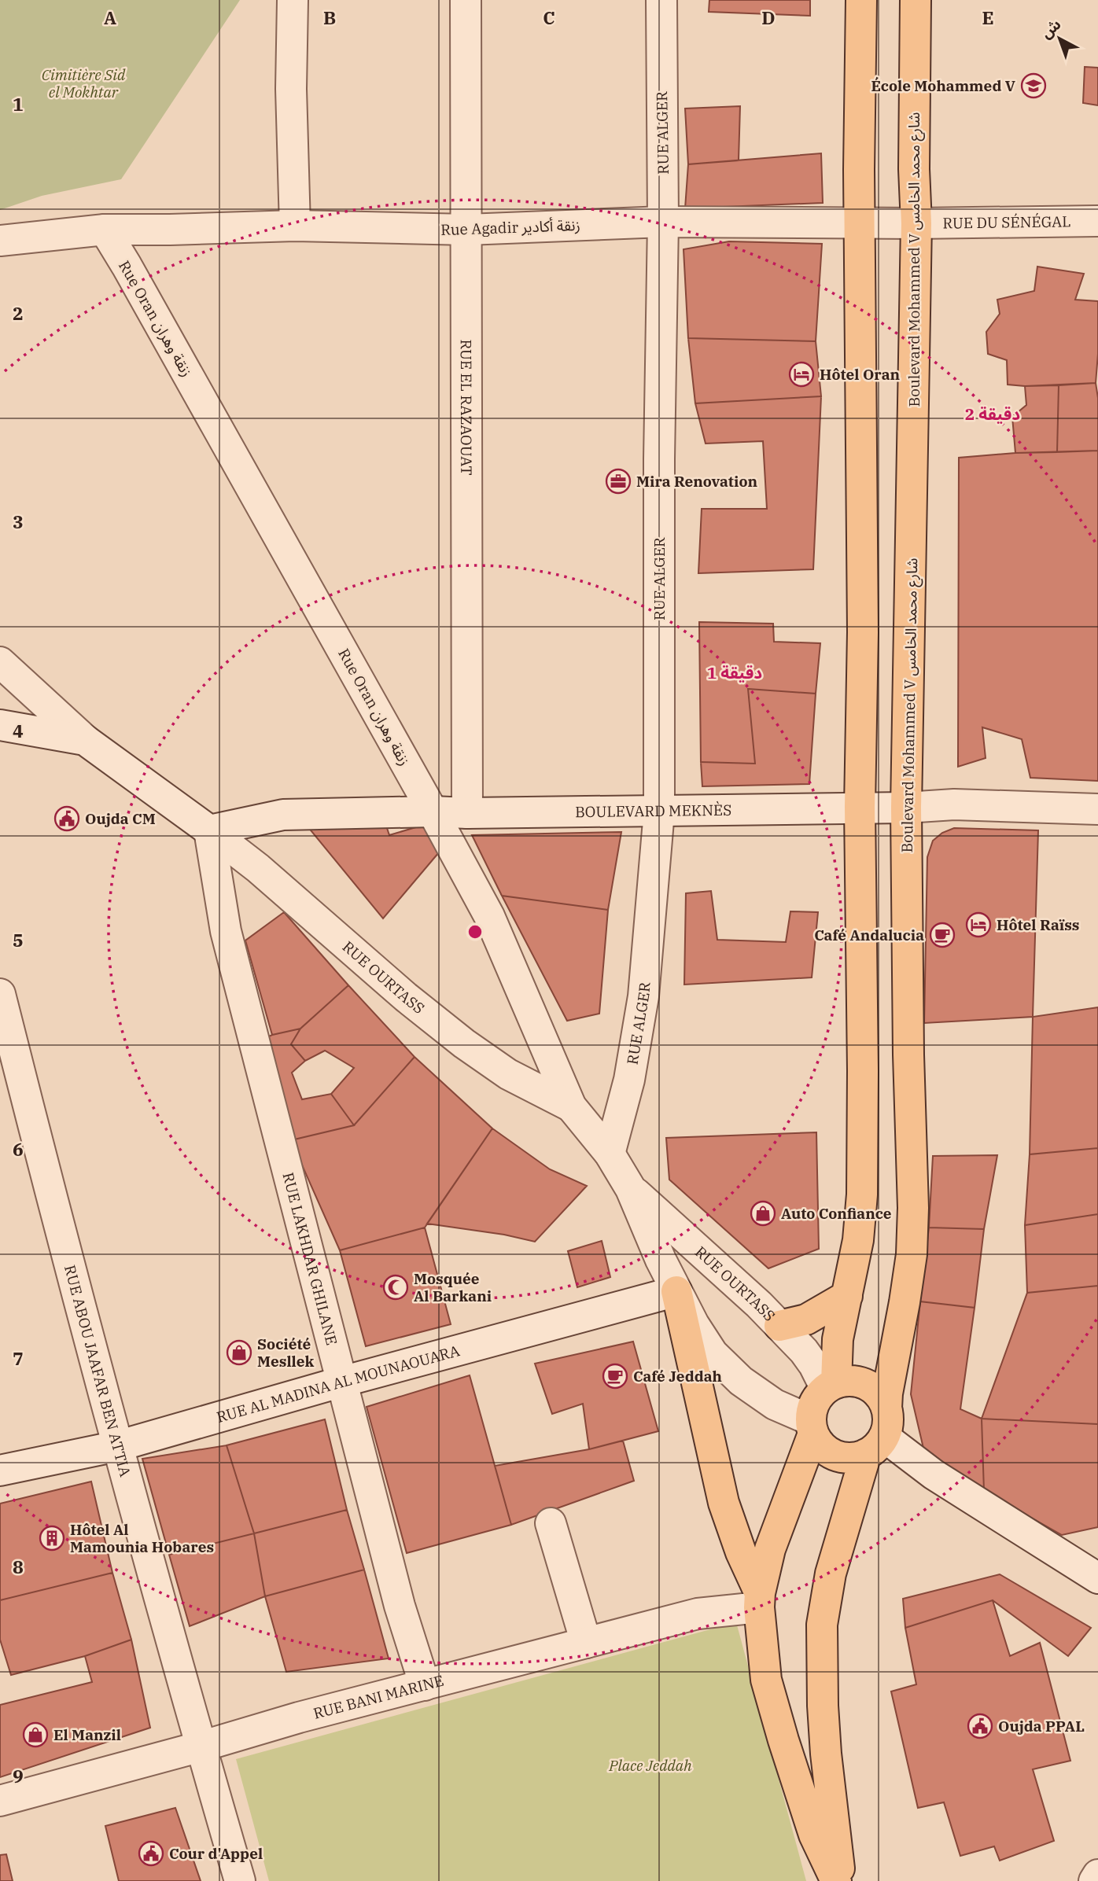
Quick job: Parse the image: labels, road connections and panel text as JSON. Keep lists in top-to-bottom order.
{
  "streets": {
    "main road": ["Boulevard Mohammed V شارع محمد الخامس"],
    "street": [
      "RUE ALGER",
      "RUE DU SÉNÉGAL",
      "Rue Agadir زنقة أكادير",
      "Rue Oran زنقة وهران",
      "RUE EL RAZAOUAT",
      "BOULEVARD MEKNÈS",
      "RUE OURTASS",
      "RUE LAKHDAR GHILANE",
      "RUE ABOU JAAFAR BEN ATTIA",
      "RUE AL MADINA AL MOUNAOUARA",
      "RUE BANI MARINE"
    ]
  },
  "crossings": [
    ["RUE ALGER", "Rue Agadir زنقة أكادير"],
    ["RUE ALGER", "Rue Oran زنقة وهران"],
    ["RUE ALGER", "BOULEVARD MEKNÈS"],
    ["RUE DU SÉNÉGAL", "Rue Agadir زنقة أكادير"],
    ["RUE DU SÉNÉGAL", "Boulevard Mohammed V شارع محمد الخامس"],
    ["Rue Agadir زنقة أكادير", "Boulevard Mohammed V شارع محمد الخامس"],
    ["Rue Agadir زنقة أكادير", "Rue Oran زنقة وهران"],
    ["Rue Agadir زنقة أكادير", "RUE EL RAZAOUAT"],
    ["Boulevard Mohammed V شارع محمد الخامس", "BOULEVARD MEKNÈS"],
    ["Boulevard Mohammed V شارع محمد الخامس", "RUE OURTASS"],
    ["Boulevard Mohammed V شارع محمد الخامس", "RUE BANI MARINE"],
    ["Rue Oran زنقة وهران", "BOULEVARD MEKNÈS"],
    ["Rue Oran زنقة وهران", "RUE OURTASS"],
    ["RUE EL RAZAOUAT", "BOULEVARD MEKNÈS"],
    ["BOULEVARD MEKNÈS", "RUE OURTASS"],
    ["BOULEVARD MEKNÈS", "RUE LAKHDAR GHILANE"],
    ["RUE OURTASS", "RUE LAKHDAR GHILANE"],
    ["RUE LAKHDAR GHILANE", "RUE AL MADINA AL MOUNAOUARA"],
    ["RUE LAKHDAR GHILANE", "RUE BANI MARINE"],
    ["RUE ABOU JAAFAR BEN ATTIA", "RUE AL MADINA AL MOUNAOUARA"],
    ["RUE ABOU JAAFAR BEN ATTIA", "RUE BANI MARINE"]
  ],
  "parks": ["Cimitière Sid el Mokhtar", "Place Jeddah"],
  "places": {
    "school or university": ["École Mohammed V"],
    "hotel": ["Hôtel Oran", "Hôtel Raïss"],
    "office": ["Mira Renovation"],
    "public building": ["Oujda CM", "Oujda PPAL", "Cour d'Appel"],
    "cafe": ["Café Andalucia", "Café Jeddah"],
    "shop": ["Auto Confiance", "Société Mesllek", "El Manzil"],
    "mosque": ["Mosquée Al Barkani"],
    "building": ["Hôtel Al Mamounia Hobares"]
  },
  "north": "top left",
  "grid": {
    "columns": [
      "A",
      "B",
      "C",
      "D",
      "E"
    ],
    "rows": [
      "1",
      "2",
      "3",
      "4",
      "5",
      "6",
      "7",
      "8",
      "9"
    ]
  },
  "rings": ["2 دقيقة", "1 دقيقة"]
}
